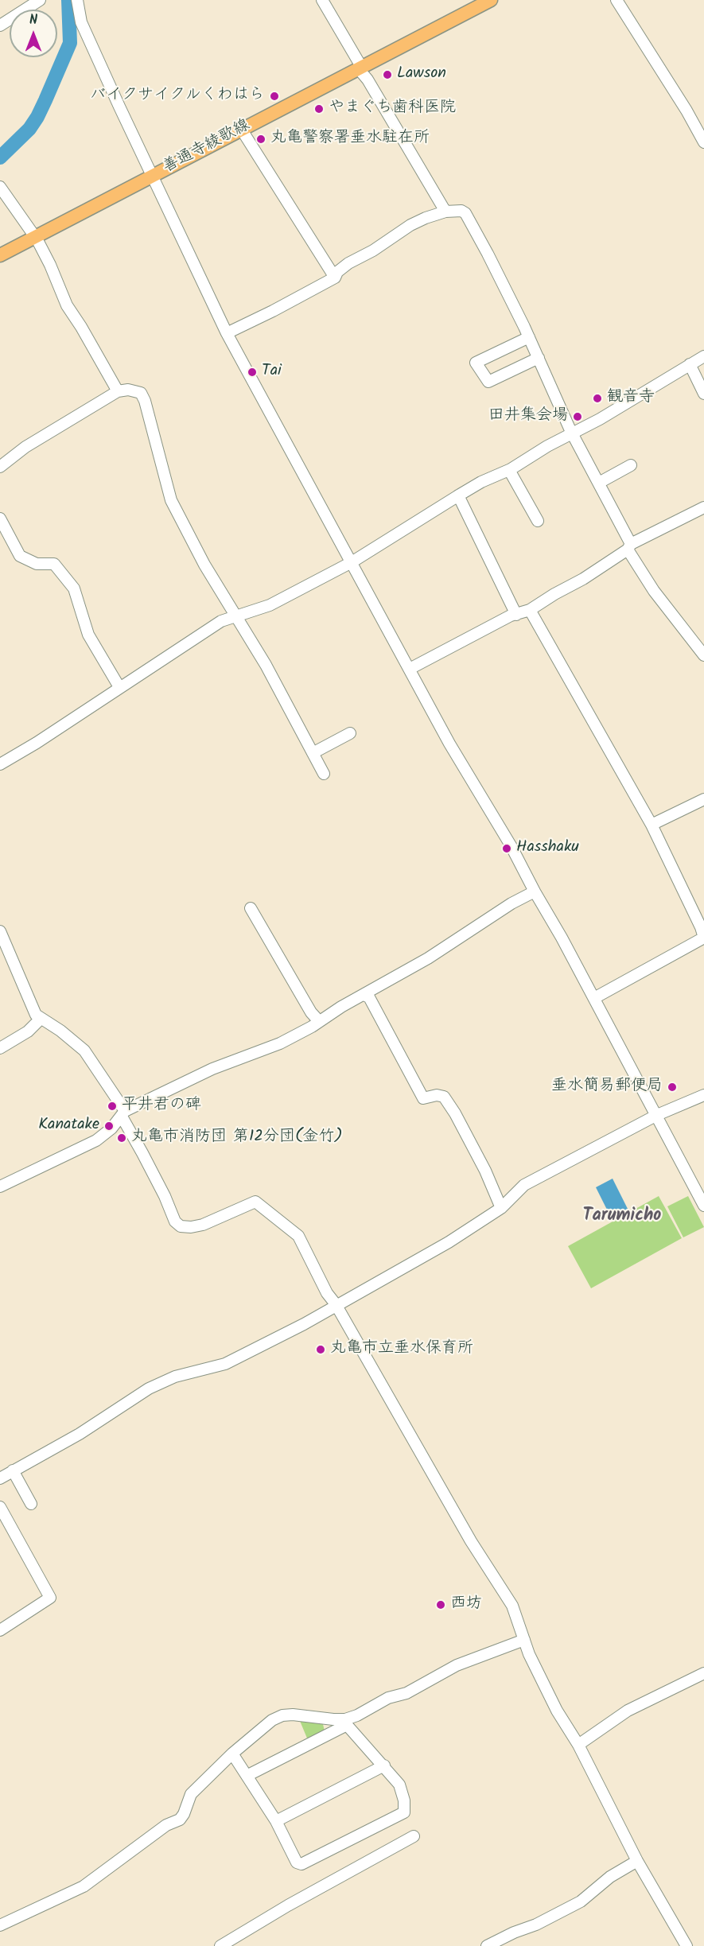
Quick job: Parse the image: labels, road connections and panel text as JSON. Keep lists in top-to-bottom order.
{
  "streets": {
    "main road": ["善通寺綾歌線"]
  },
  "districts": ["Tarumicho"],
  "places": [
    "Lawson",
    "バイクサイクルくわはら",
    "やまぐち歯科医院",
    "丸亀警察署垂水駐在所",
    "Tai",
    "観音寺",
    "田井集会場",
    "Hasshaku",
    "垂水簡易郵便局",
    "平井君の碑",
    "Kanatake",
    "丸亀市消防団 第12分団(金竹)",
    "丸亀市立垂水保育所",
    "西坊"
  ],
  "north": "top"
}
